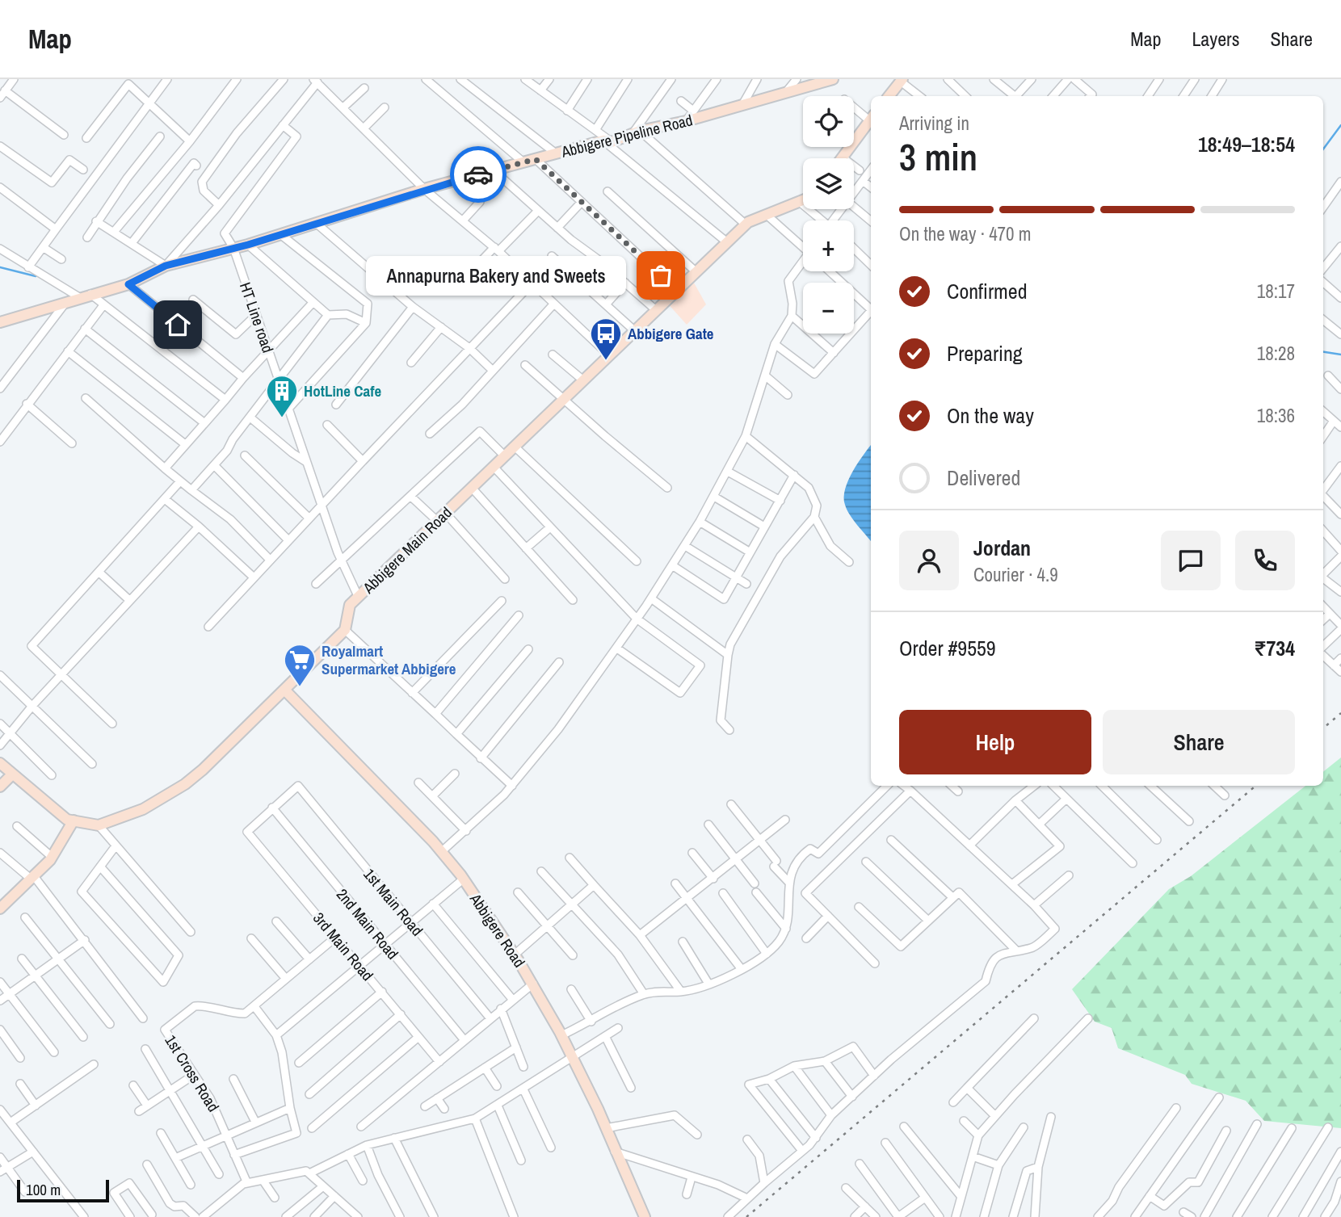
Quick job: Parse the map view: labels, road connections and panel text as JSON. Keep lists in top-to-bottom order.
{
  "streets": {
    "street": [
      "Abbigere Pipeline Road",
      "HT Line road",
      "Abbigere Main Road",
      "1st Main Road",
      "2nd Main Road",
      "Abbigere Road",
      "3rd Main Road",
      "1st Cross Road"
    ]
  },
  "crossings": [
    ["Abbigere Pipeline Road", "HT Line road"],
    ["HT Line road", "Abbigere Main Road"],
    ["Abbigere Main Road", "Abbigere Road"],
    ["1st Main Road", "2nd Main Road"],
    ["1st Main Road", "3rd Main Road"],
    ["2nd Main Road", "3rd Main Road"],
    ["3rd Main Road", "1st Cross Road"]
  ],
  "places": {
    "other": ["Annapurna Bakery and Sweets"],
    "bus stop": ["Abbigere Gate"],
    "building": ["HotLine Cafe"],
    "supermarket": ["Royalmart Supermarket Abbigere"]
  },
  "scale_bar": "100 m",
  "page": {
    "header": "Map",
    "nav": ["Map", "Layers", "Share"],
    "map_buttons": ["+", "−"],
    "heading": ["3 min", "Arriving in", "18:49–18:54"],
    "panel": [
      "Jordan",
      "Courier · 4.9",
      "Order #9559",
      "₹734"
    ],
    "bar": "On the way · 470 m",
    "bubble": "Annapurna Bakery and Sweets",
    "list": [
      ["Confirmed", "18:17"],
      ["Preparing", "18:28"],
      ["On the way", "18:36"],
      "Delivered"
    ],
    "buttons": ["Help", "Share"],
    "scale": "100 m"
  }
}
